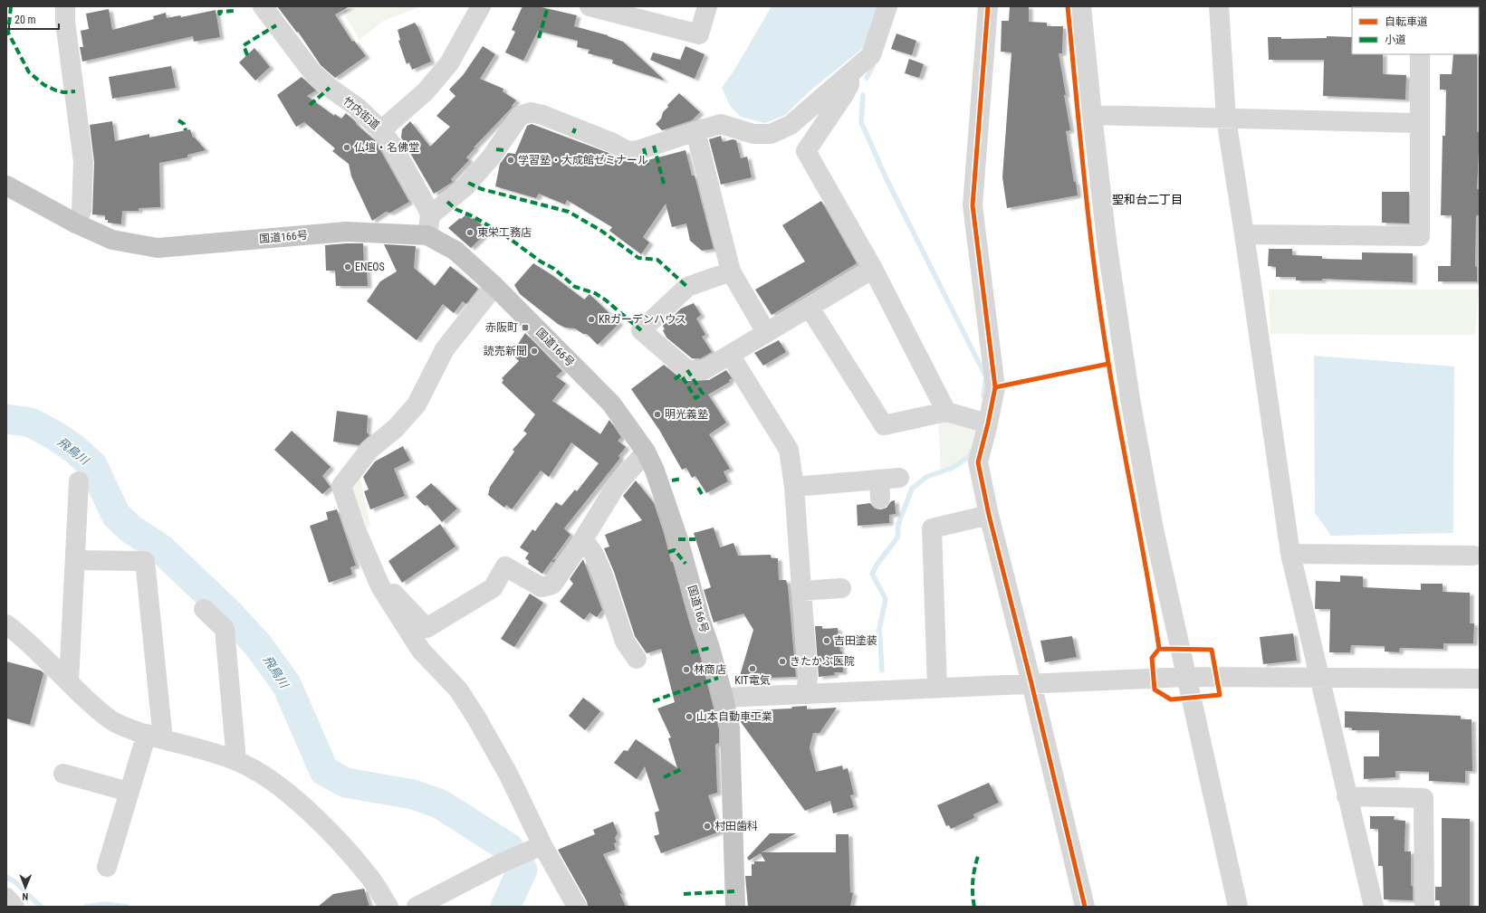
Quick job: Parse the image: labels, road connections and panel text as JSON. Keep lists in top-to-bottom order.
{
  "streets": {
    "highway": ["国道166号"],
    "street": ["竹内街道"]
  },
  "districts": ["聖和台二丁目"],
  "water": ["飛鳥川"],
  "places": {
    "other": [
      "仏壇・名佛堂",
      "学習塾・大成館ゼミナール",
      "東栄工務店",
      "ENEOS",
      "KRガーデンハウス",
      "読売新聞",
      "明光義塾",
      "吉田塗装",
      "きたかぶ医院",
      "KIT電気",
      "林商店",
      "山本自動車工業",
      "村田歯科"
    ],
    "transit": ["赤阪町"]
  },
  "legend": ["自転車道", "小道"],
  "scale_bar": "20 m",
  "north": "bottom"
}
